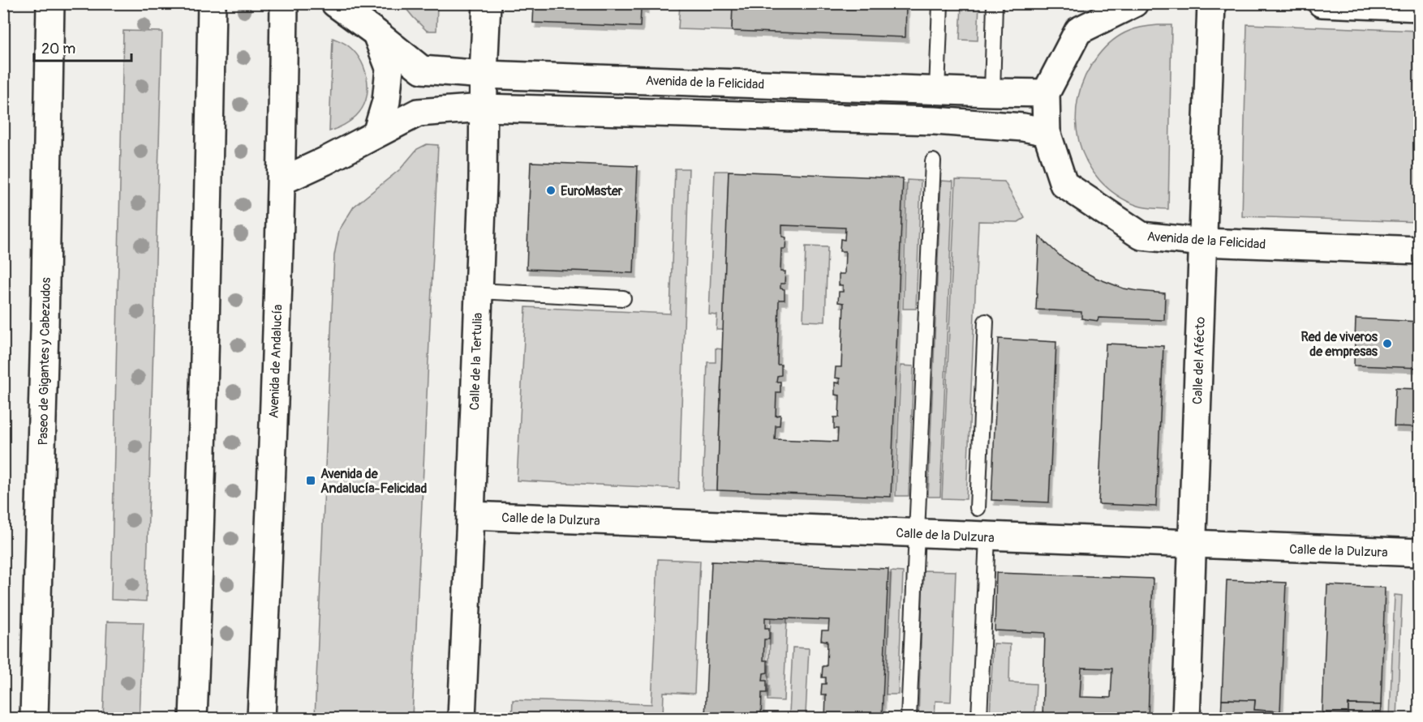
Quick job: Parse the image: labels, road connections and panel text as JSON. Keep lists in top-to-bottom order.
{
  "streets": {
    "street": [
      "Avenida de la Felicidad",
      "Calle del Afécto",
      "Paseo de Gigantes y Cabezudos",
      "Avenida de Andalucía",
      "Calle de la Tertulia",
      "Calle de la Dulzura"
    ]
  },
  "crossings": [
    ["Avenida de la Felicidad", "Calle del Afécto"],
    ["Avenida de la Felicidad", "Calle de la Tertulia"],
    ["Calle del Afécto", "Calle de la Dulzura"],
    ["Calle de la Tertulia", "Calle de la Dulzura"]
  ],
  "places": {
    "other": ["EuroMaster", "Red de viveros de empresas"],
    "transit": ["Avenida de Andalucía-Felicidad"]
  },
  "scale_bar": "20 m"
}
